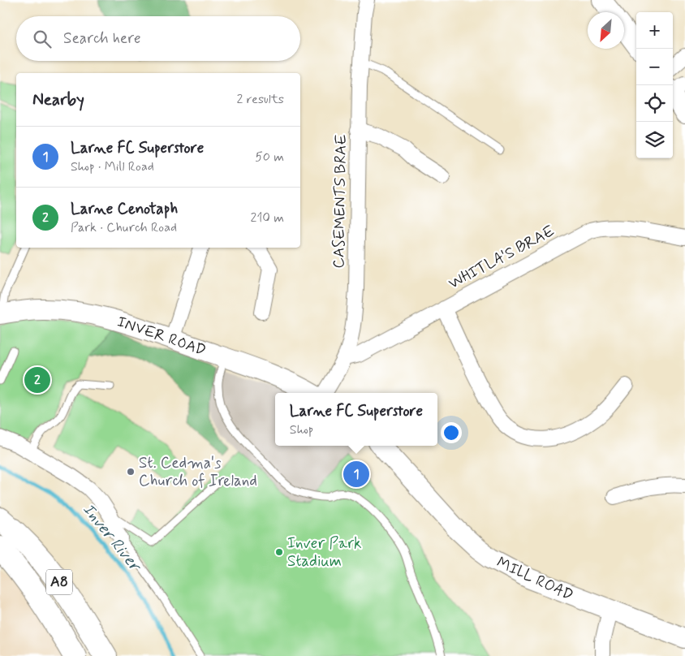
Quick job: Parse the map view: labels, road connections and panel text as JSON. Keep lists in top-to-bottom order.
{
  "streets": {
    "highway": ["A8"],
    "street": [
      "CASEMENTS BRAE",
      "WHITLA'S BRAE",
      "INVER ROAD",
      "MILL ROAD"
    ]
  },
  "crossings": [
    ["CASEMENTS BRAE", "WHITLA'S BRAE"]
  ],
  "water": ["Inver River"],
  "places": ["St. Cedma's Church of Ireland", "Inver Park Stadium"],
  "north": "bottom left",
  "page": {
    "map_buttons": ["+", "−"],
    "search": "Search here",
    "heading": ["Nearby", "2 results"],
    "list": [
      {
        "mark": "1",
        "name": "Larne FC Superstore",
        "note": "Shop · Mill Road",
        "value": "50 m"
      },
      {
        "mark": "2",
        "name": "Larne Cenotaph",
        "note": "Park · Church Road",
        "value": "210 m"
      }
    ],
    "pins": ["2", "1"],
    "popup": ["Larne FC Superstore", "Shop"]
  }
}
